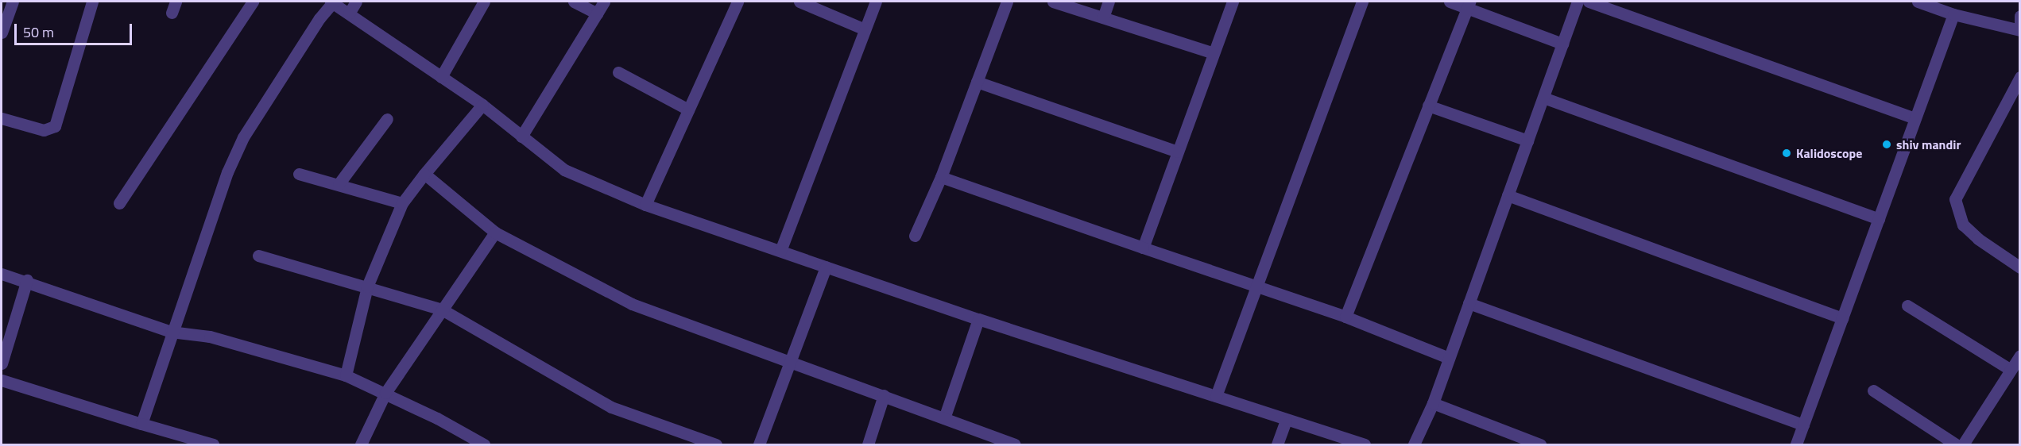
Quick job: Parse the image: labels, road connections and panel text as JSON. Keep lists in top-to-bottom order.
{
  "places": ["shiv mandir", "Kalidoscope"],
  "scale_bar": "50 m"
}
